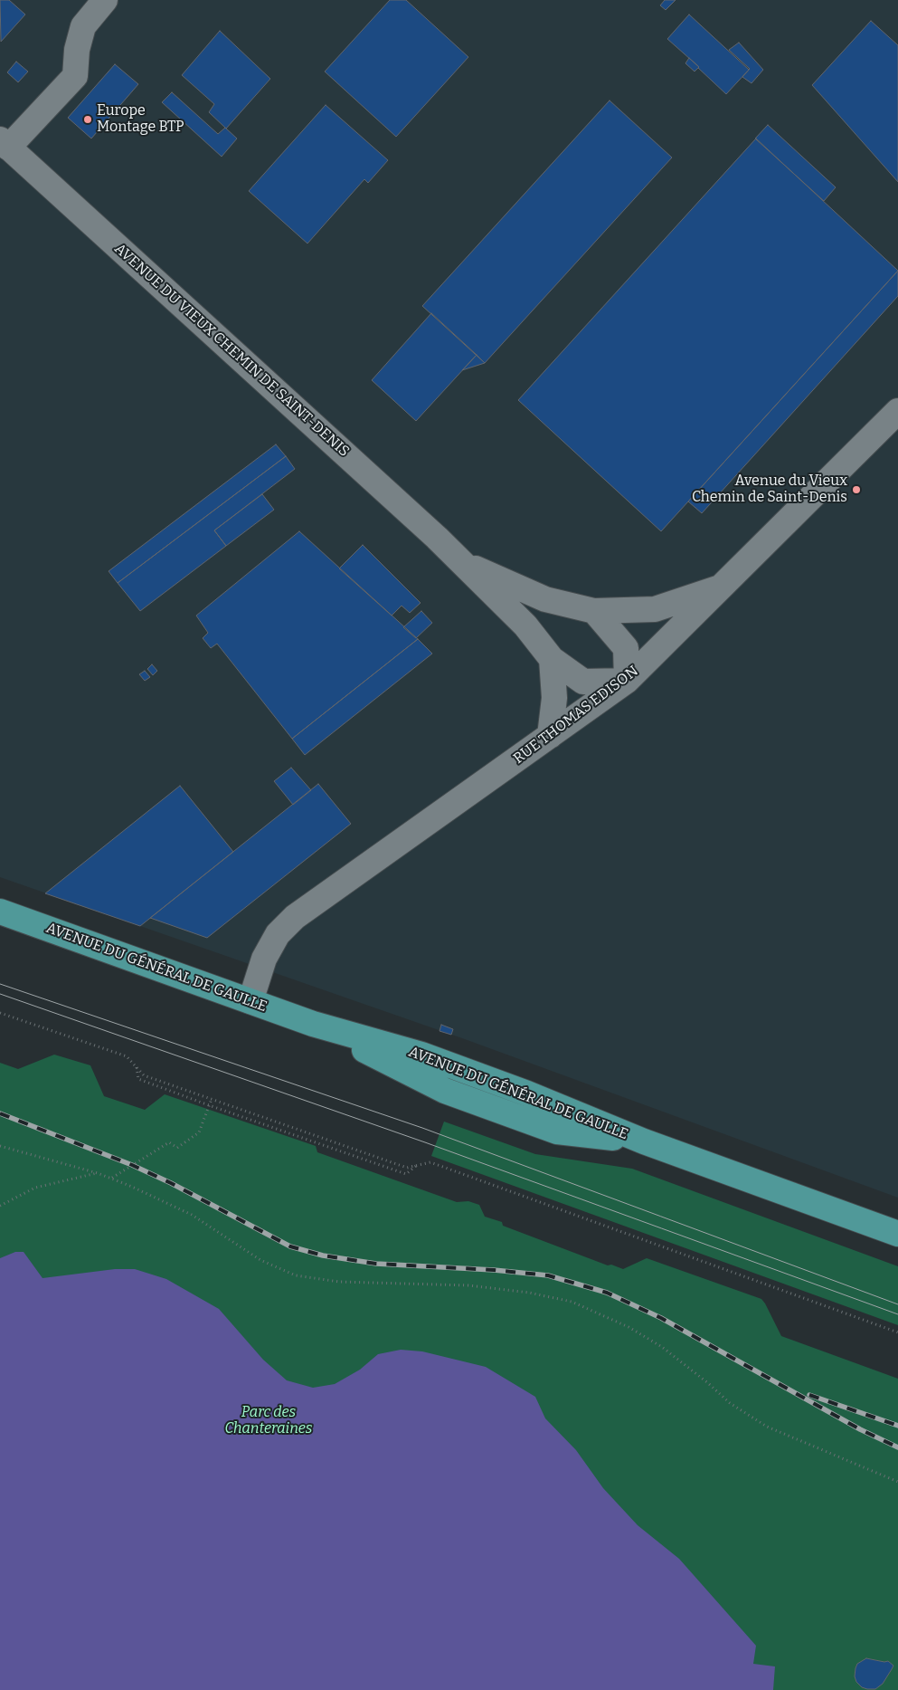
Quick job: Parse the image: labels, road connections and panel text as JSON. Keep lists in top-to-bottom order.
{
  "streets": {
    "main road": ["AVENUE DU GÉNÉRAL DE GAULLE"],
    "street": ["AVENUE DU VIEUX CHEMIN DE SAINT-DENIS", "RUE THOMAS EDISON"]
  },
  "crossings": [
    ["AVENUE DU VIEUX CHEMIN DE SAINT-DENIS", "RUE THOMAS EDISON"],
    ["RUE THOMAS EDISON", "AVENUE DU GÉNÉRAL DE GAULLE"]
  ],
  "parks": ["Parc des Chanteraines"],
  "places": ["Europe Montage BTP", "Avenue du Vieux Chemin de Saint-Denis"]
}
